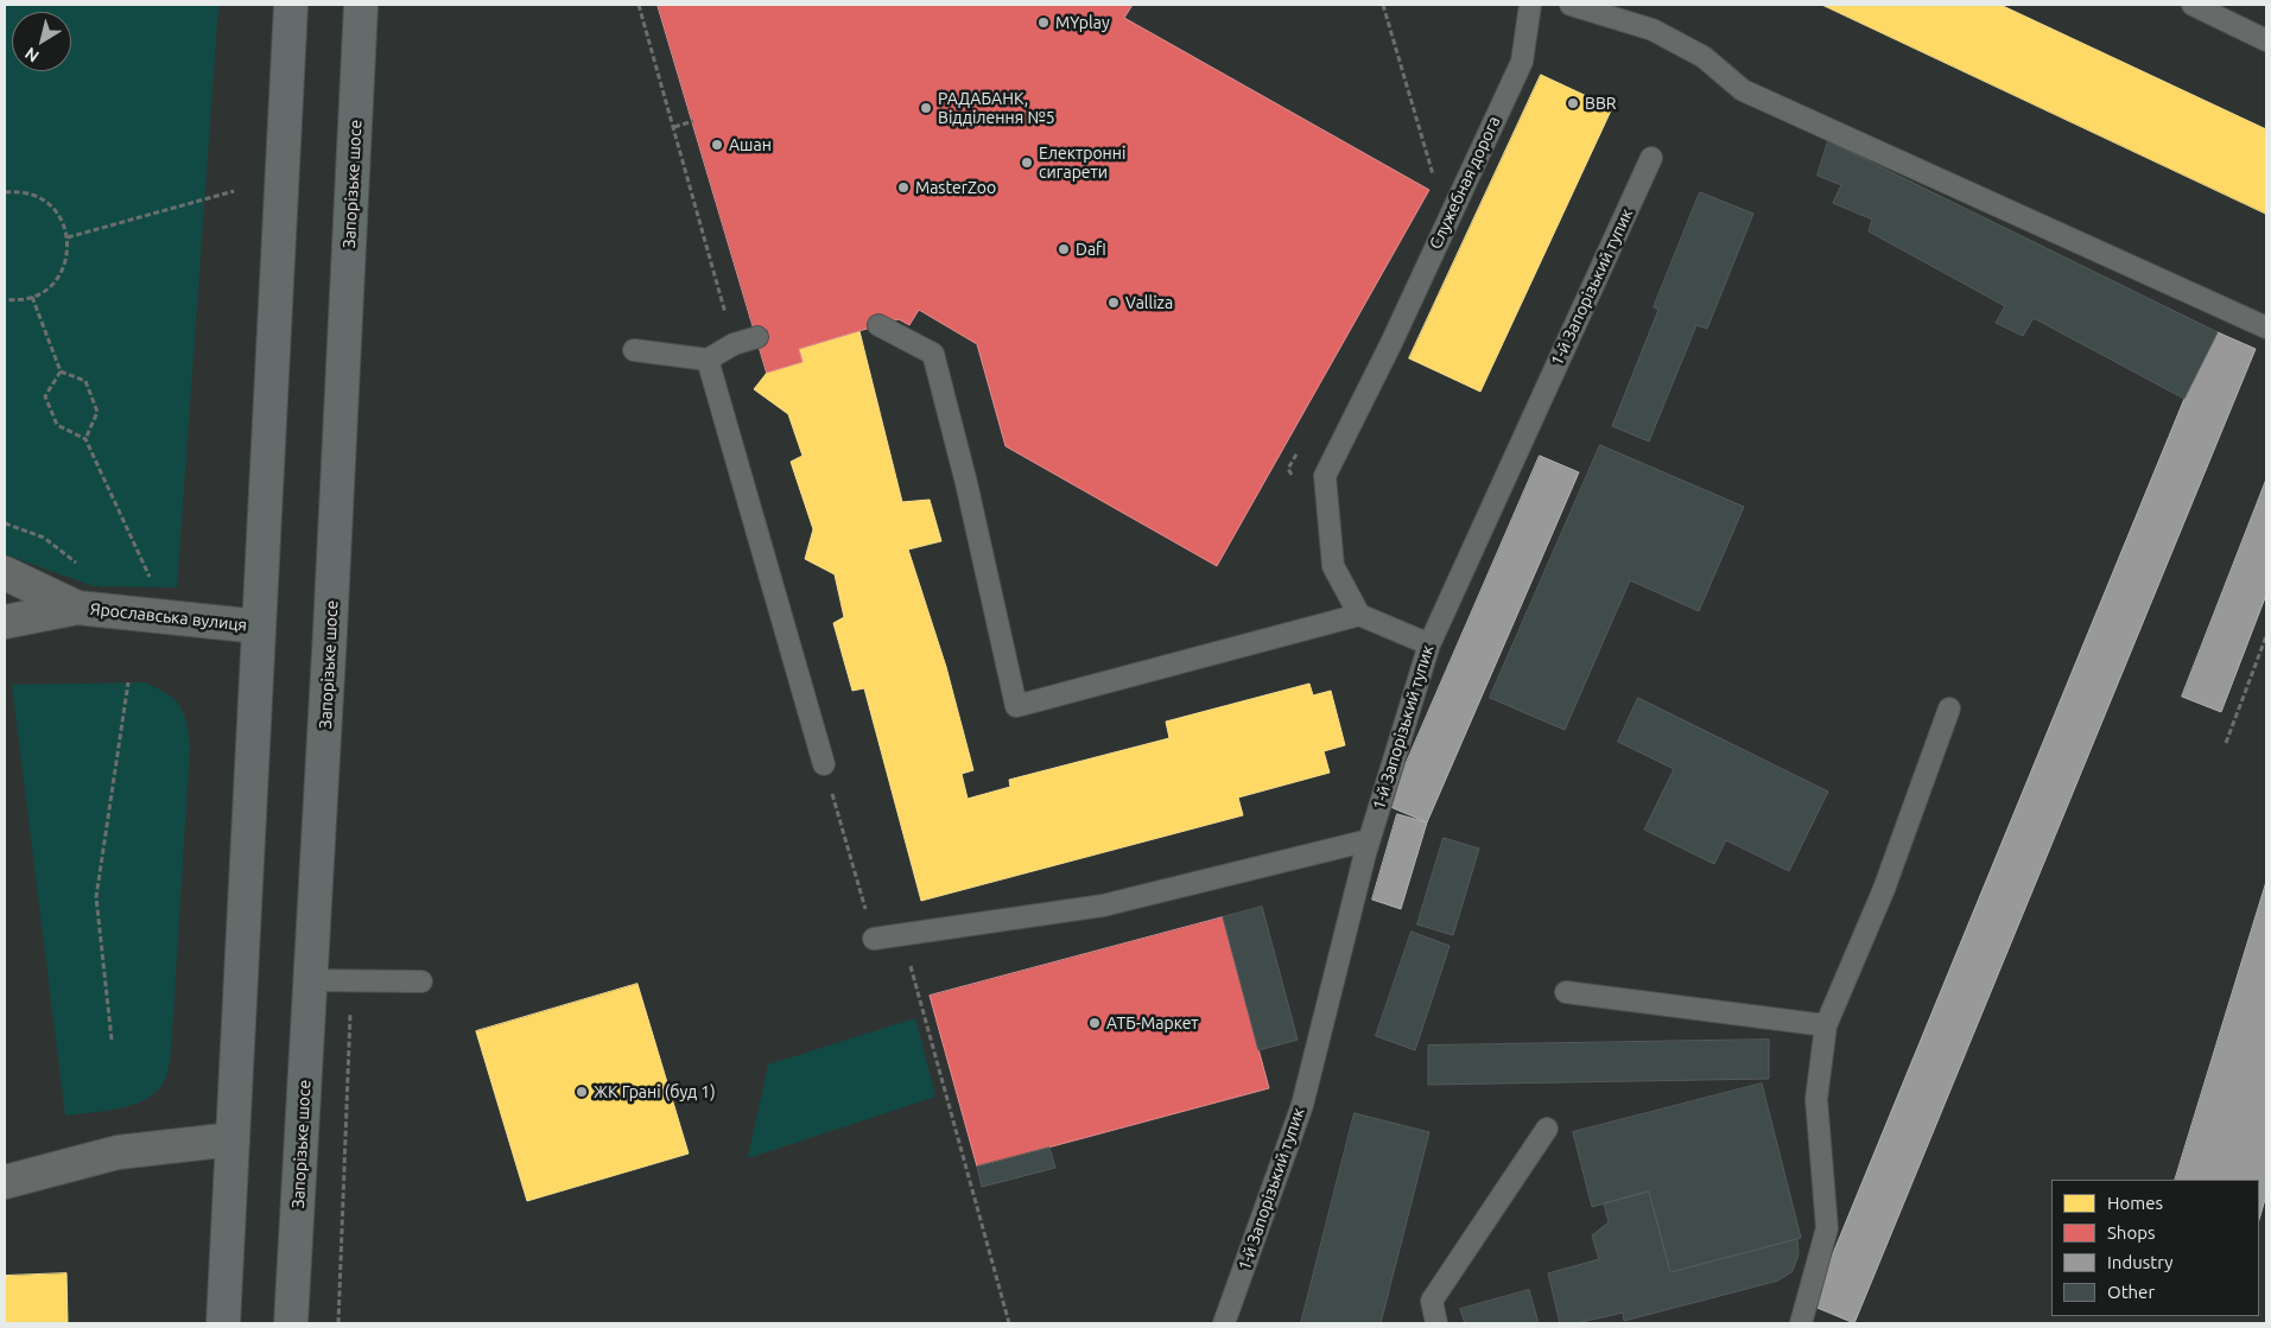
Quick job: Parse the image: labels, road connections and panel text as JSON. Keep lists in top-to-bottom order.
{
  "streets": {
    "main road": ["Запорізьке шосе"],
    "street": ["Ярославська вулиця"],
    "lane": ["Служебная дорога", "1-й Запорізький тупик"]
  },
  "places": [
    "MYplay",
    "BBR",
    "РАДАБАНК, Відділення №5",
    "Ашан",
    "Електронні сигарети",
    "MasterZoo",
    "Dafi",
    "Valliza",
    "АТБ-Маркет",
    "ЖК Грані (буд 1)"
  ],
  "legend": [
    "Homes",
    "Shops",
    "Industry",
    "Other"
  ],
  "north": "bottom left"
}
